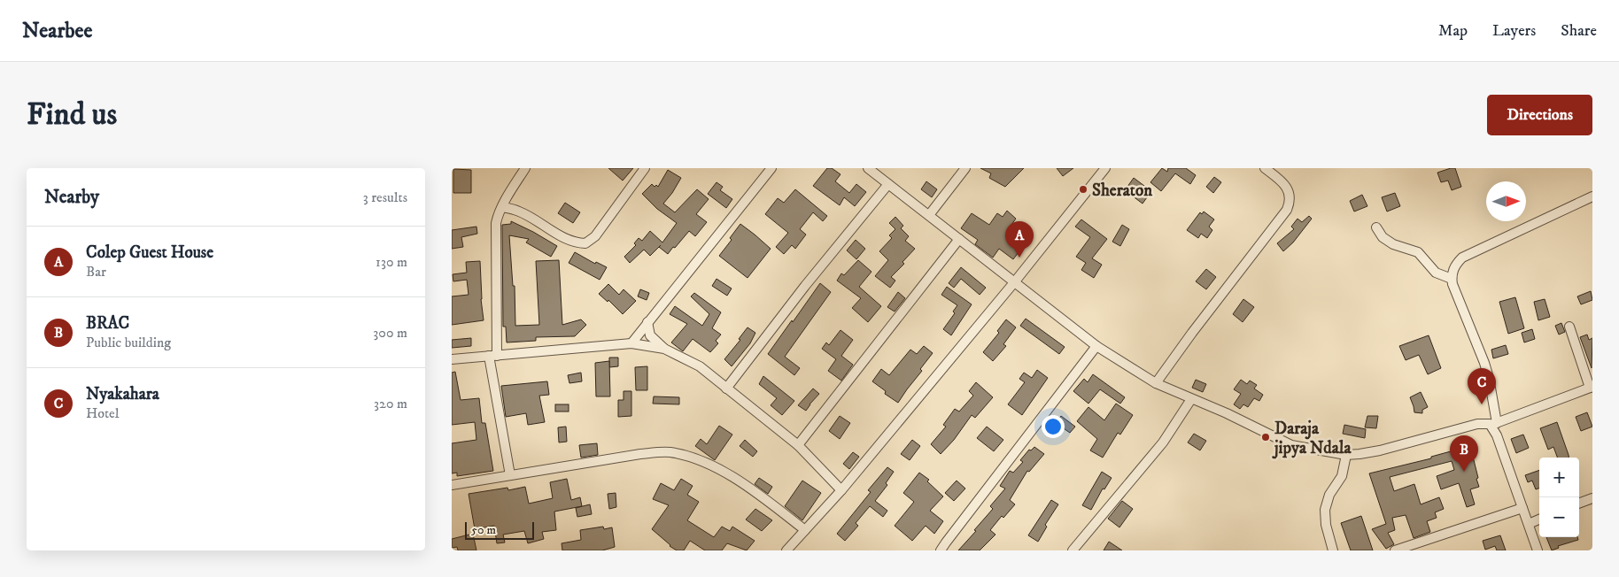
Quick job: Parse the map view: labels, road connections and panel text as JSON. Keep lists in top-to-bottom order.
{
  "places": ["Sheraton", "Daraja jipya Ndala"],
  "scale_bar": "50 m",
  "north": "right",
  "page": {
    "header": "Nearbee",
    "nav": ["Map", "Layers", "Share"],
    "buttons": "Directions",
    "title": "Find us",
    "heading": ["Nearby", "3 results"],
    "pins": ["A", "C", "B"],
    "list": [
      {
        "mark": "A",
        "name": "Colep Guest House",
        "note": "Bar",
        "value": "130 m"
      },
      {
        "mark": "B",
        "name": "BRAC",
        "note": "Public building",
        "value": "300 m"
      },
      {
        "mark": "C",
        "name": "Nyakahara",
        "note": "Hotel",
        "value": "320 m"
      }
    ],
    "map_buttons": ["+", "−"],
    "scale": "50 m"
  }
}
